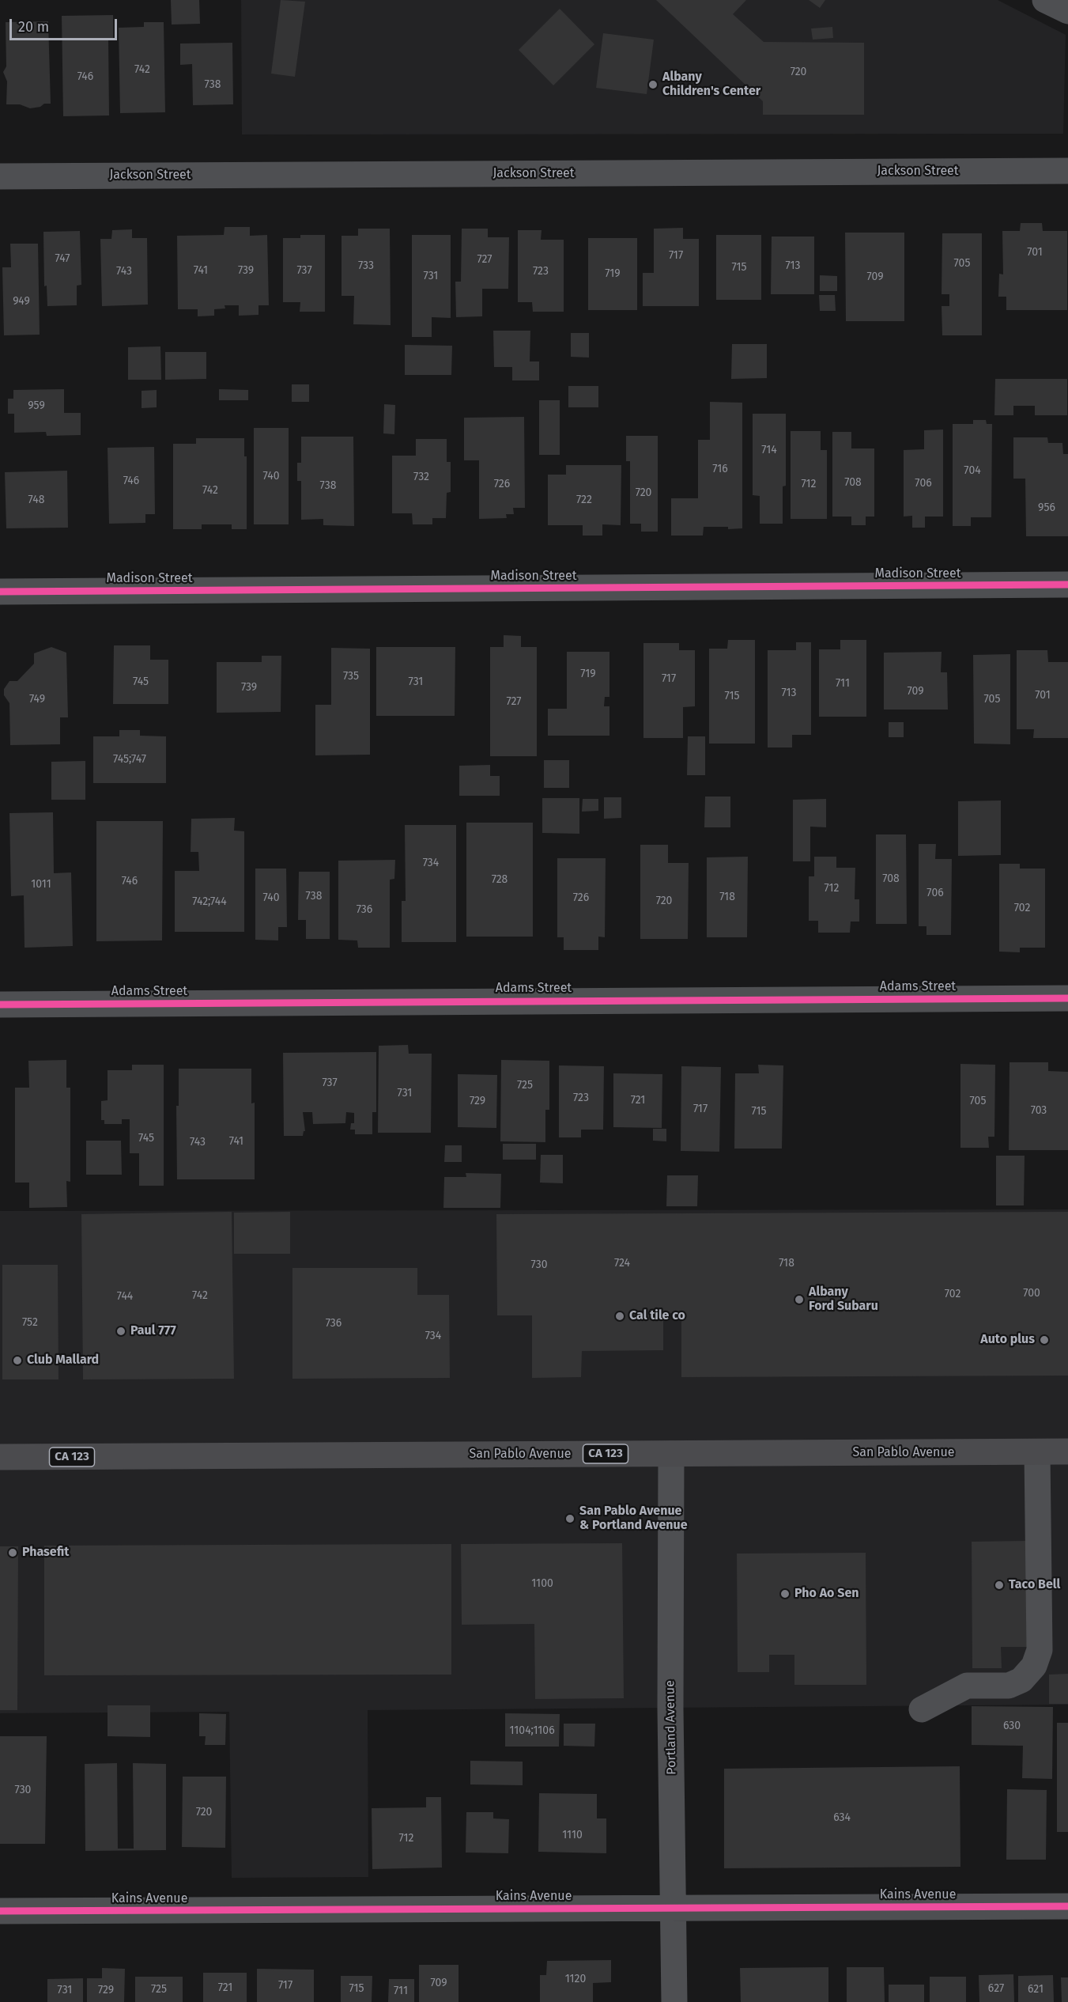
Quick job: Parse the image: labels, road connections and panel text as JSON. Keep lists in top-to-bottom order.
{
  "streets": {
    "main road": ["San Pablo Avenue", "CA 123"],
    "street": [
      "Jackson Street",
      "Madison Street",
      "Adams Street",
      "Portland Avenue",
      "Kains Avenue"
    ]
  },
  "crossings": [
    ["San Pablo Avenue", "Portland Avenue"],
    ["Portland Avenue", "Kains Avenue"]
  ],
  "places": [
    "Albany Children's Center",
    "Albany Ford Subaru",
    "Cal tile co",
    "Paul 777",
    "Auto plus",
    "Club Mallard",
    "San Pablo Avenue & Portland Avenue",
    "Phasefit",
    "Taco Bell",
    "Pho Ao Sen"
  ],
  "house_numbers": [
    "742",
    "720",
    "746",
    "738",
    "701",
    "717",
    "747",
    "727",
    "705",
    "733",
    "713",
    "715",
    "741",
    "739",
    "737",
    "743",
    "723",
    "719",
    "731",
    "709",
    "949",
    "959",
    "714",
    "716",
    "704",
    "740",
    "732",
    "746",
    "708",
    "706",
    "726",
    "712",
    "738",
    "742",
    "720",
    "748",
    "722",
    "956",
    "719",
    "735",
    "717",
    "745",
    "731",
    "711",
    "739",
    "709",
    "713",
    "701",
    "715",
    "749",
    "705",
    "727",
    "745;747",
    "734",
    "708",
    "728",
    "746",
    "1011",
    "712",
    "706",
    "738",
    "718",
    "740",
    "726",
    "720",
    "742;744",
    "702",
    "736",
    "737",
    "725",
    "731",
    "723",
    "721",
    "729",
    "705",
    "717",
    "703",
    "715",
    "745",
    "741",
    "743",
    "724",
    "718",
    "730",
    "700",
    "702",
    "742",
    "744",
    "752",
    "736",
    "734",
    "1100",
    "630",
    "1104;1106",
    "730",
    "720",
    "634",
    "1110",
    "712",
    "1120",
    "709",
    "717",
    "721",
    "715",
    "627",
    "725",
    "621",
    "731",
    "729",
    "711"
  ],
  "scale_bar": "20 m"
}
